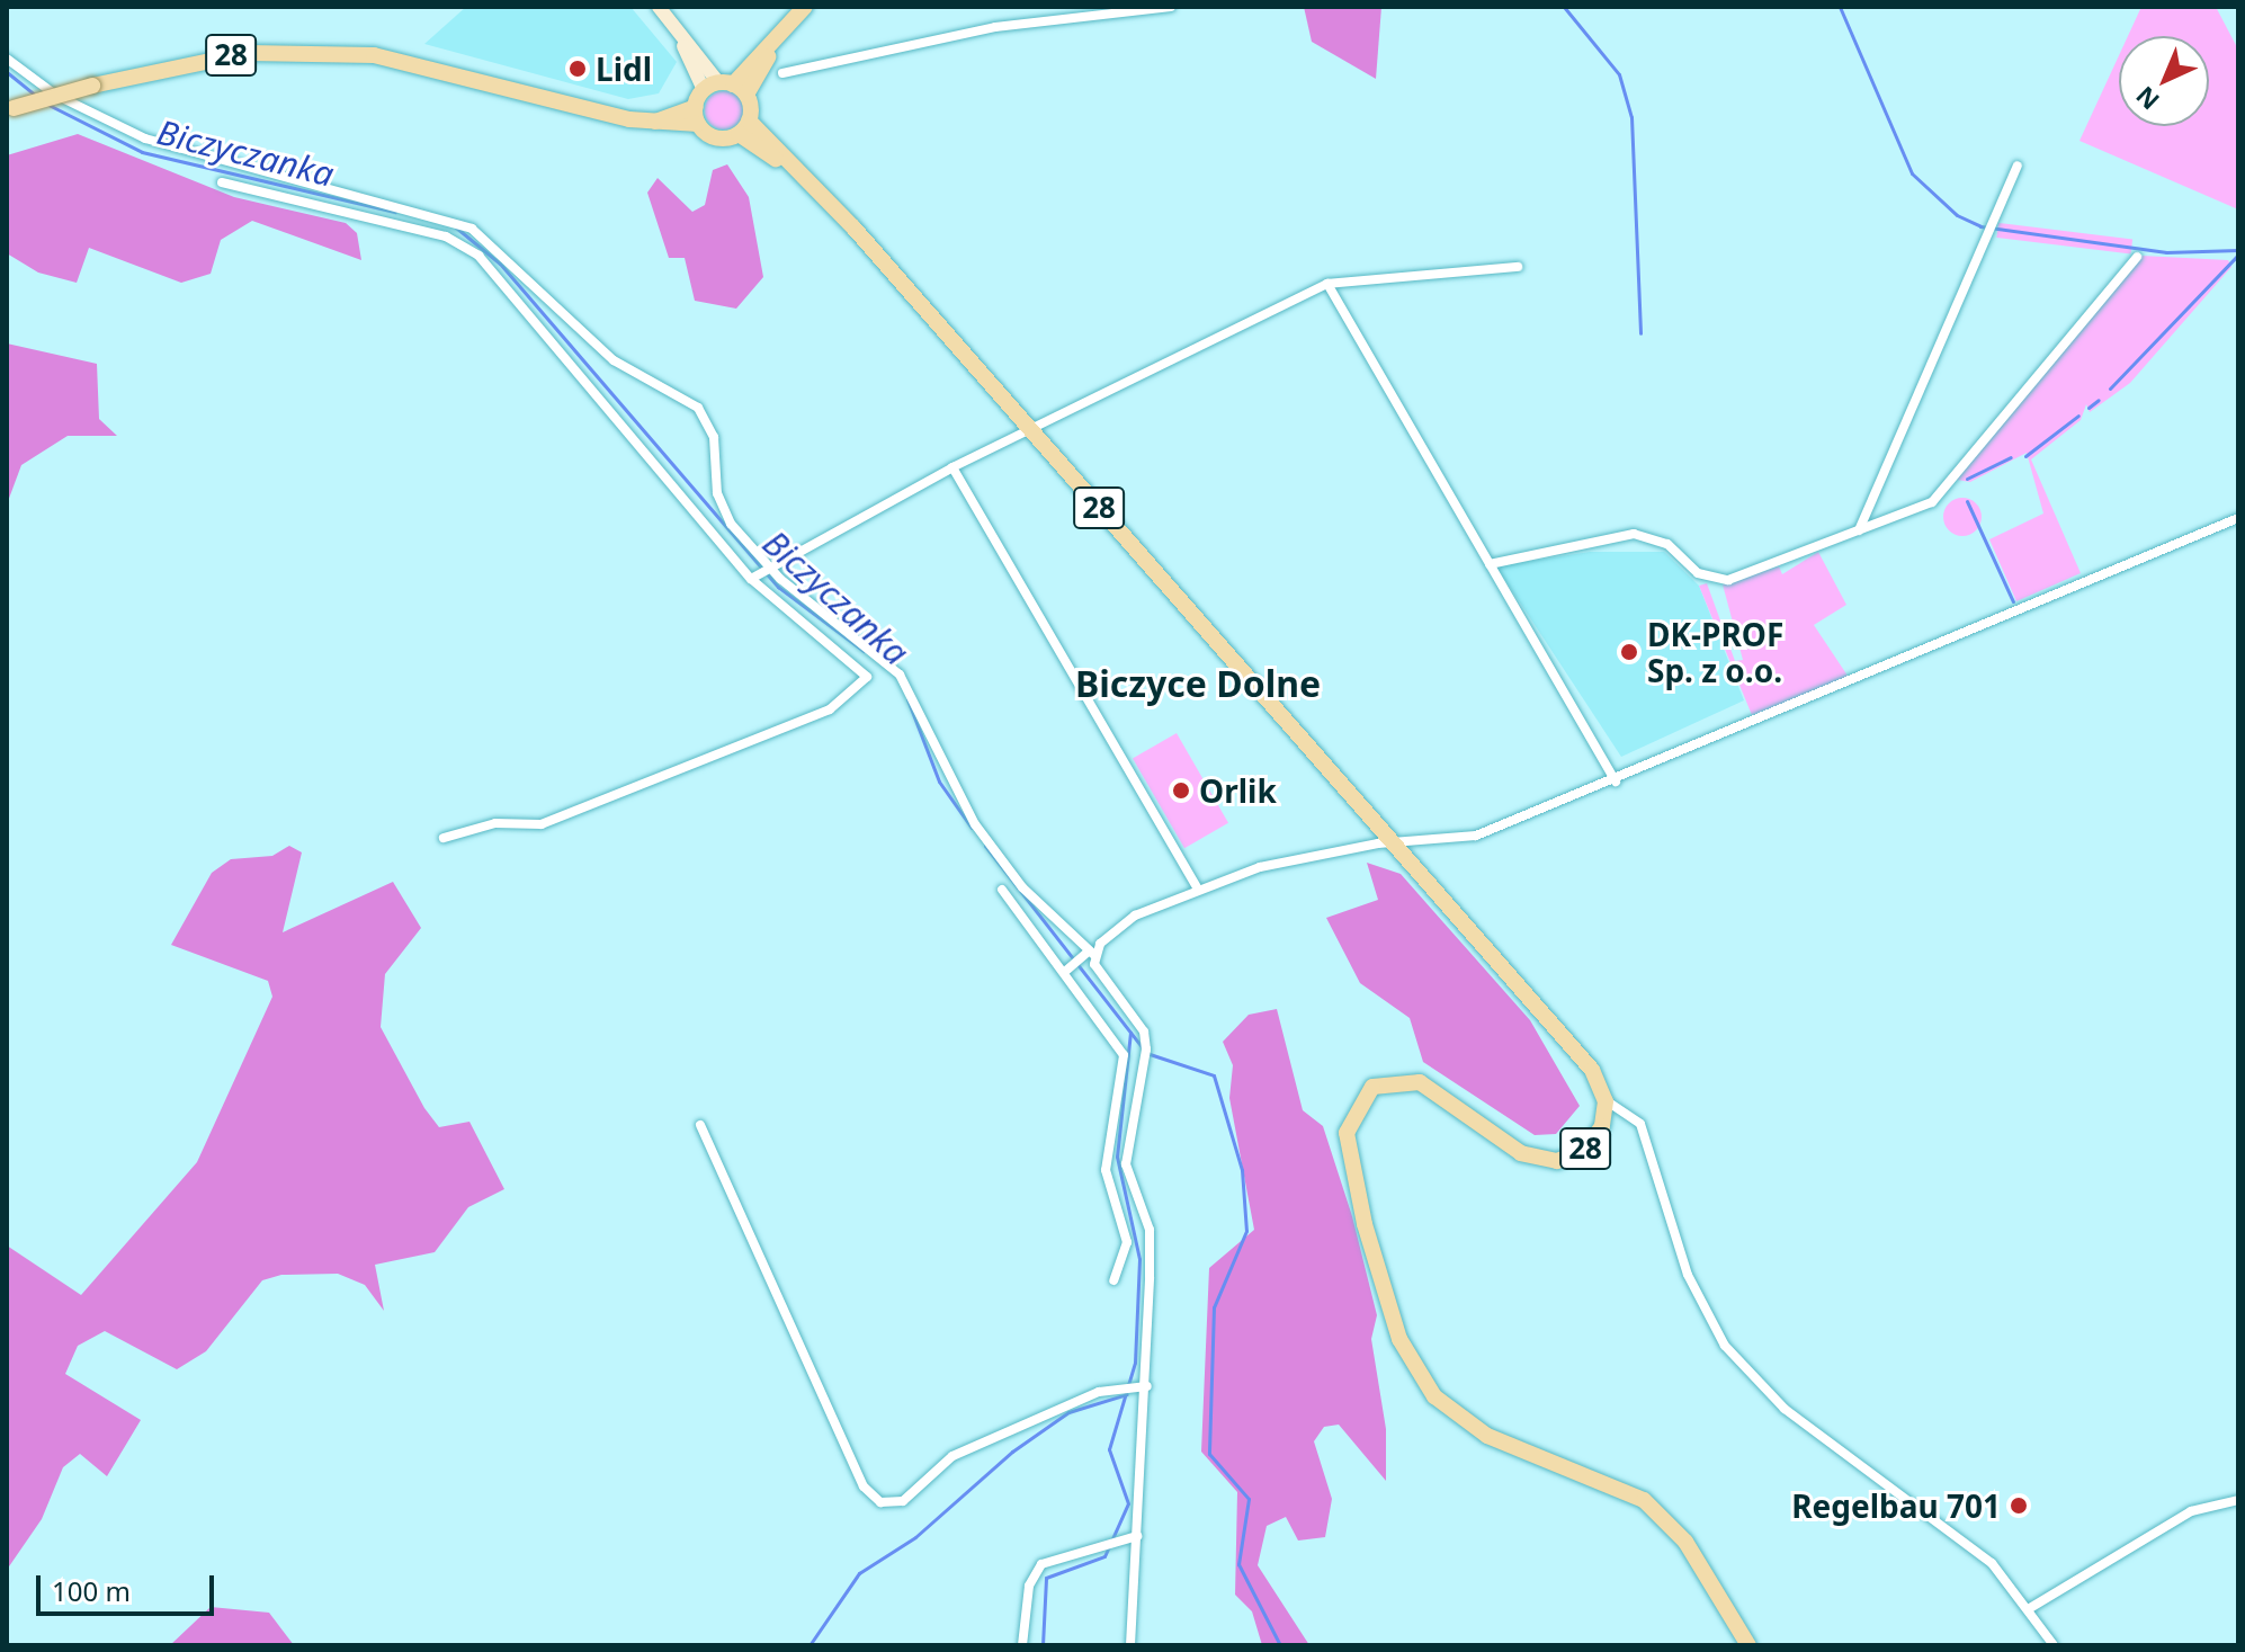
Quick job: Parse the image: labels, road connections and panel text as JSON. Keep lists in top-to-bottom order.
{
  "streets": {
    "main road": ["28"]
  },
  "districts": ["Biczyce Dolne"],
  "water": ["Biczyczanka"],
  "places": [
    "Lidl",
    "DK-PROF Sp. z o.o.",
    "Orlik",
    "Regelbau 701"
  ],
  "scale_bar": "100 m",
  "north": "bottom left"
}
